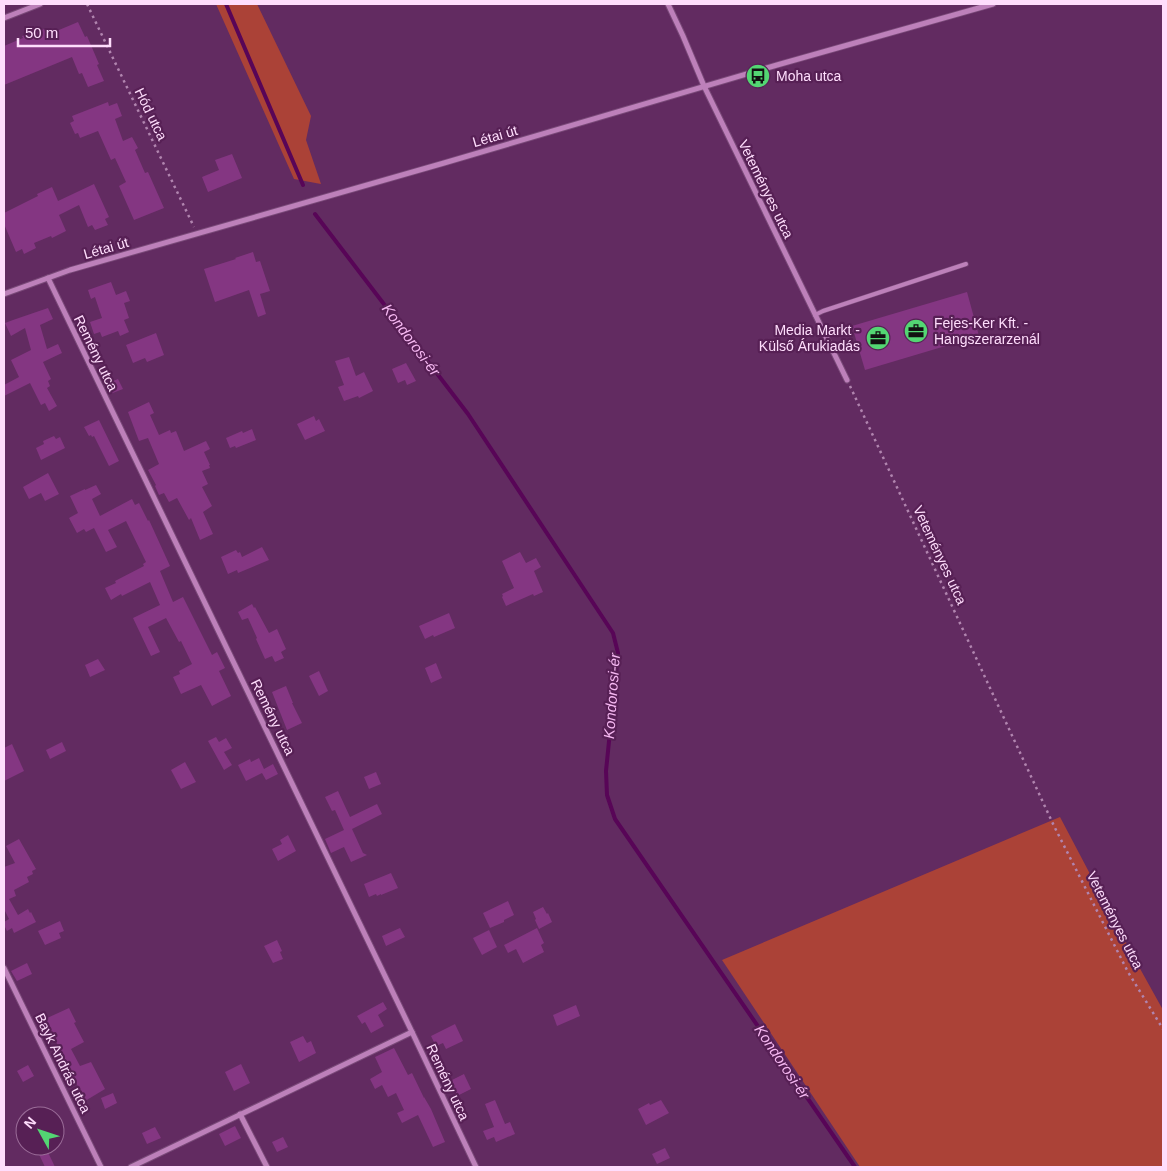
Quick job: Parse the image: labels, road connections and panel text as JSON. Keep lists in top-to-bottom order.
{
  "streets": {
    "street": [
      "Létai út",
      "Veteményes utca",
      "Remény utca",
      "Bayk András utca"
    ],
    "path": ["Hód utca"]
  },
  "crossings": [
    ["Hód utca", "Létai út"],
    ["Létai út", "Veteményes utca"],
    ["Létai út", "Remény utca"]
  ],
  "water": ["Kondorosi-ér"],
  "places": {
    "bus stop": ["Moha utca"],
    "office": ["Fejes-Ker Kft. - Hangszerarzenál", "Media Markt - Külső Árukiadás"]
  },
  "scale_bar": "50 m",
  "north": "top left"
}
